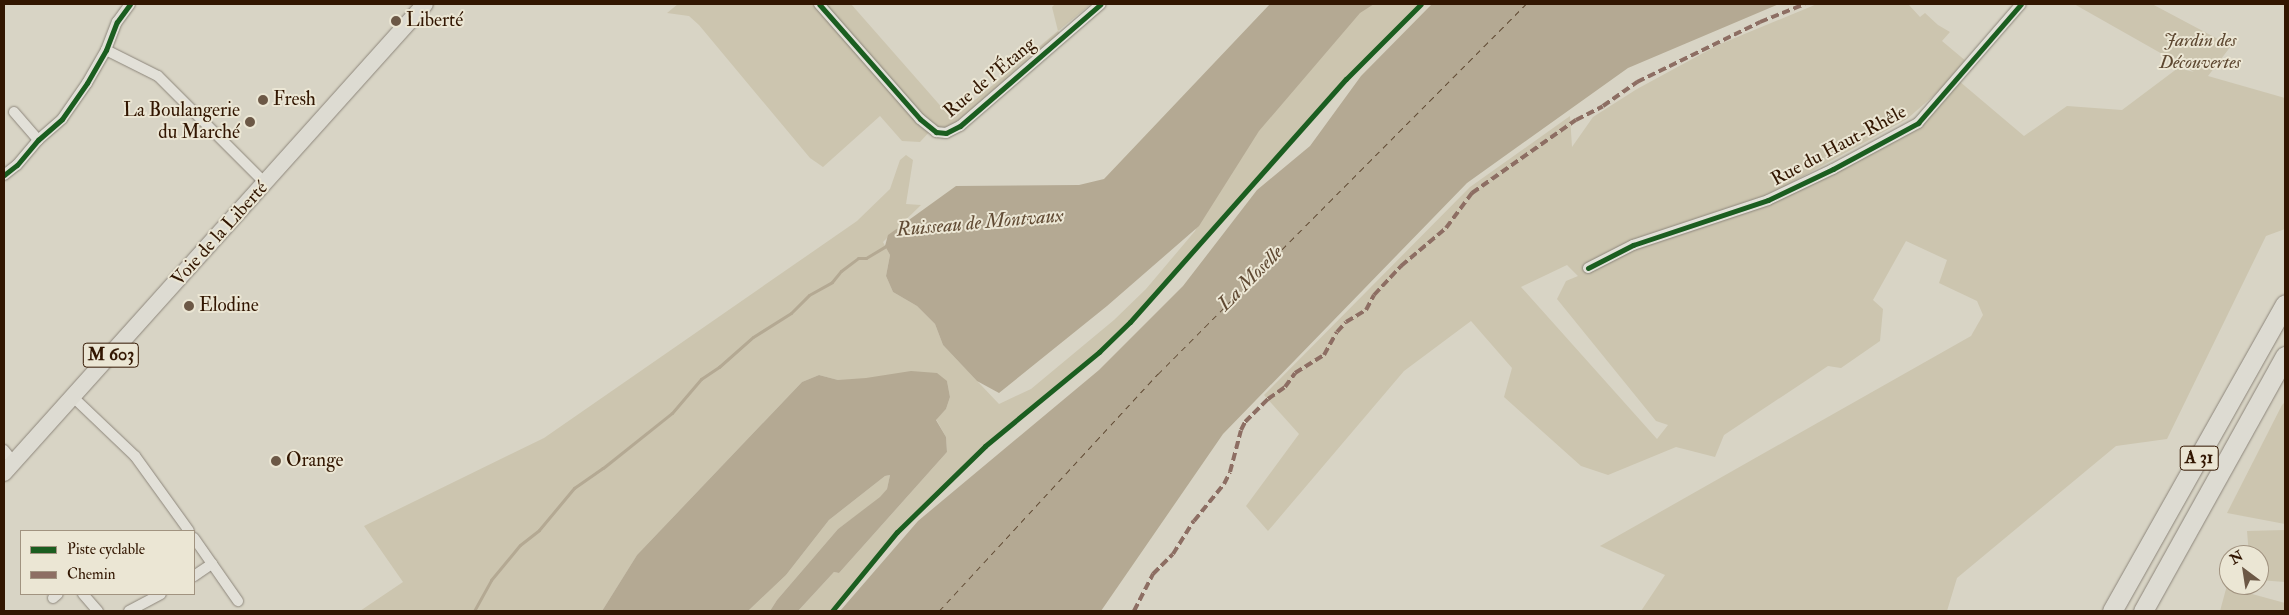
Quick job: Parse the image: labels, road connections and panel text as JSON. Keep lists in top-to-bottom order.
{
  "streets": {
    "highway": ["A 31"],
    "main road": ["Voie de la Liberté", "M 603"],
    "street": ["Rue de l'Étang", "Rue du Haut-Rhêle"]
  },
  "water": ["Ruisseau de Montvaux", "La Moselle"],
  "parks": ["Jardin des Découvertes"],
  "places": [
    "Liberté",
    "Fresh",
    "La Boulangerie du Marché",
    "Elodine",
    "Orange"
  ],
  "legend": ["Piste cyclable", "Chemin"],
  "north": "top left"
}
